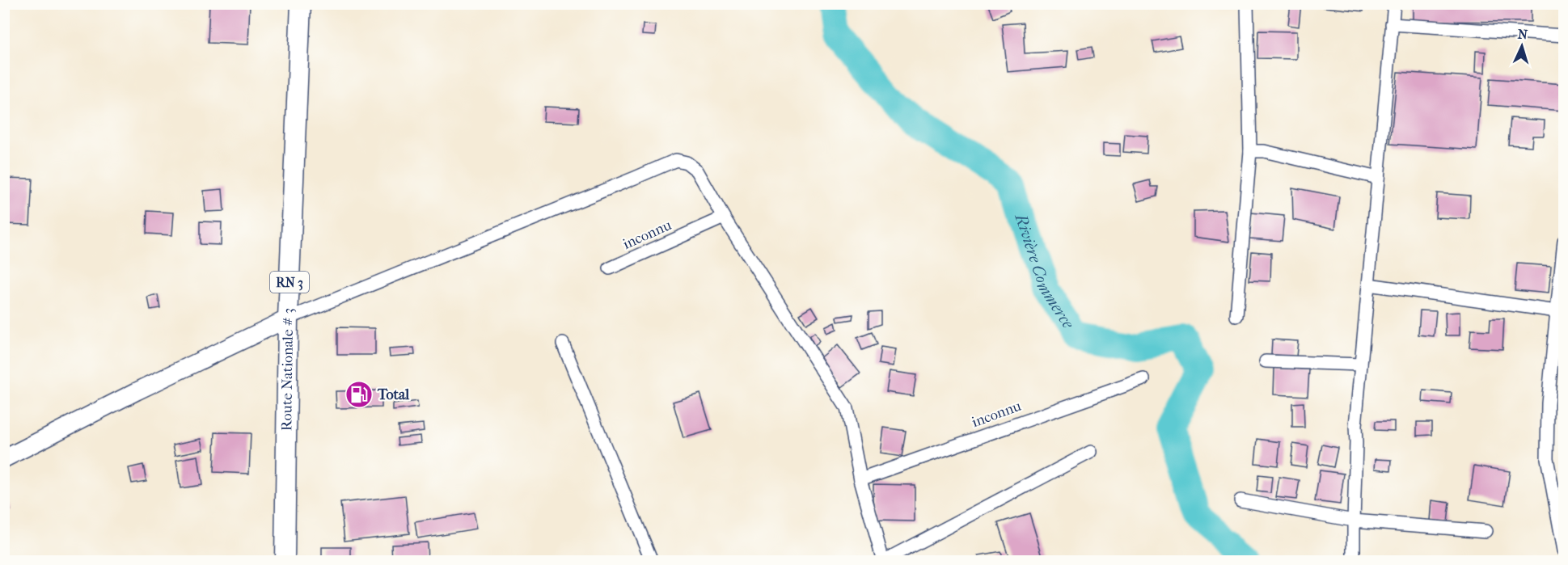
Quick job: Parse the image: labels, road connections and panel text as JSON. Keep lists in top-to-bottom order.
{
  "streets": {
    "main road": ["RN 3", "Route Nationale # 3"],
    "street": ["inconnu"]
  },
  "water": ["Rivière Commerce"],
  "places": {
    "fuel station": ["Total"]
  },
  "north": "top"
}
